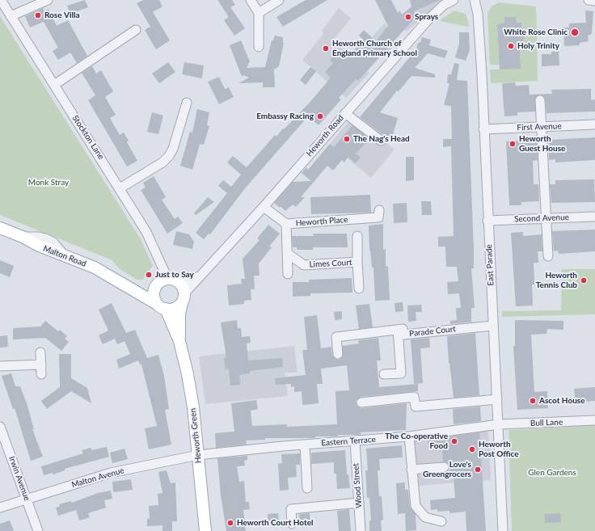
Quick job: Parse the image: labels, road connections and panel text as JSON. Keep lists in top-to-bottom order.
{
  "streets": {
    "main road": ["Malton Road", "Heworth Green"],
    "street": [
      "First Avenue",
      "Heworth Road",
      "Stockton Lane",
      "Second Avenue",
      "Heworth Place",
      "Limes Court",
      "East Parade",
      "Parade Court",
      "Bull Lane",
      "Eastern Terrace",
      "Malton Avenue",
      "Irwin Avenue",
      "Wood Street"
    ]
  },
  "crossings": [
    ["First Avenue", "East Parade"],
    ["Heworth Road", "Stockton Lane"],
    ["Heworth Road", "Heworth Place"],
    ["Heworth Road", "Malton Road"],
    ["Heworth Road", "Heworth Green"],
    ["Stockton Lane", "Malton Road"],
    ["Stockton Lane", "Heworth Green"],
    ["Second Avenue", "East Parade"],
    ["Malton Road", "Heworth Green"],
    ["East Parade", "Parade Court"],
    ["East Parade", "Bull Lane"],
    ["East Parade", "Eastern Terrace"],
    ["Bull Lane", "Eastern Terrace"],
    ["Heworth Green", "Eastern Terrace"],
    ["Heworth Green", "Malton Avenue"],
    ["Eastern Terrace", "Malton Avenue"],
    ["Eastern Terrace", "Wood Street"],
    ["Malton Avenue", "Irwin Avenue"]
  ],
  "parks": ["Monk Stray", "Glen Gardens"],
  "places": [
    "Rose Villa",
    "Sprays",
    "White Rose Clinic",
    "Holy Trinity",
    "Heworth Church of England Primary School",
    "Embassy Racing",
    "The Nag's Head",
    "Heworth Guest House",
    "Just to Say",
    "Heworth Tennis Club",
    "Ascot House",
    "The Co-operative Food",
    "Heworth Post Office",
    "Love's Greengrocers",
    "Heworth Court Hotel"
  ]
}
